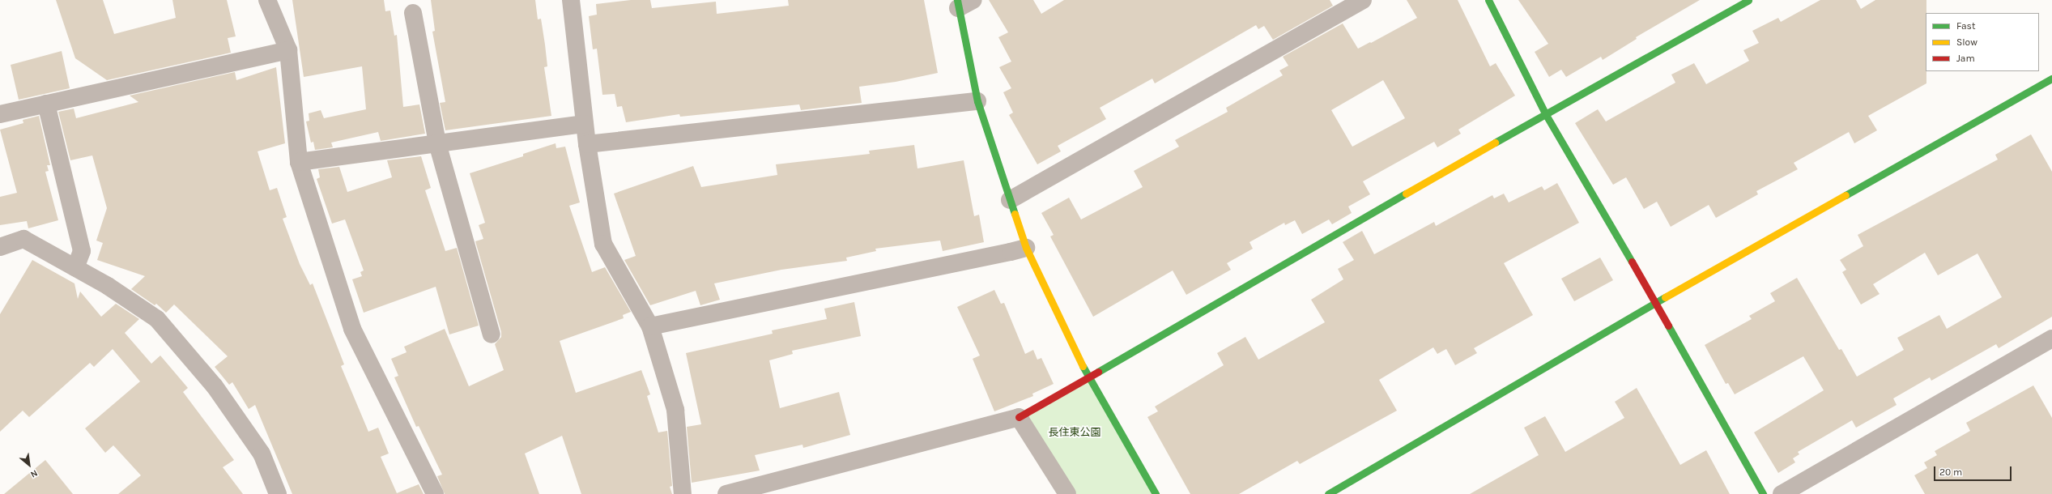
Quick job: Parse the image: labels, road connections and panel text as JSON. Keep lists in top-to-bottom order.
{
  "parks": ["長住東公園"],
  "legend": ["Fast", "Slow", "Jam"],
  "scale_bar": "20 m",
  "north": "bottom right"
}
